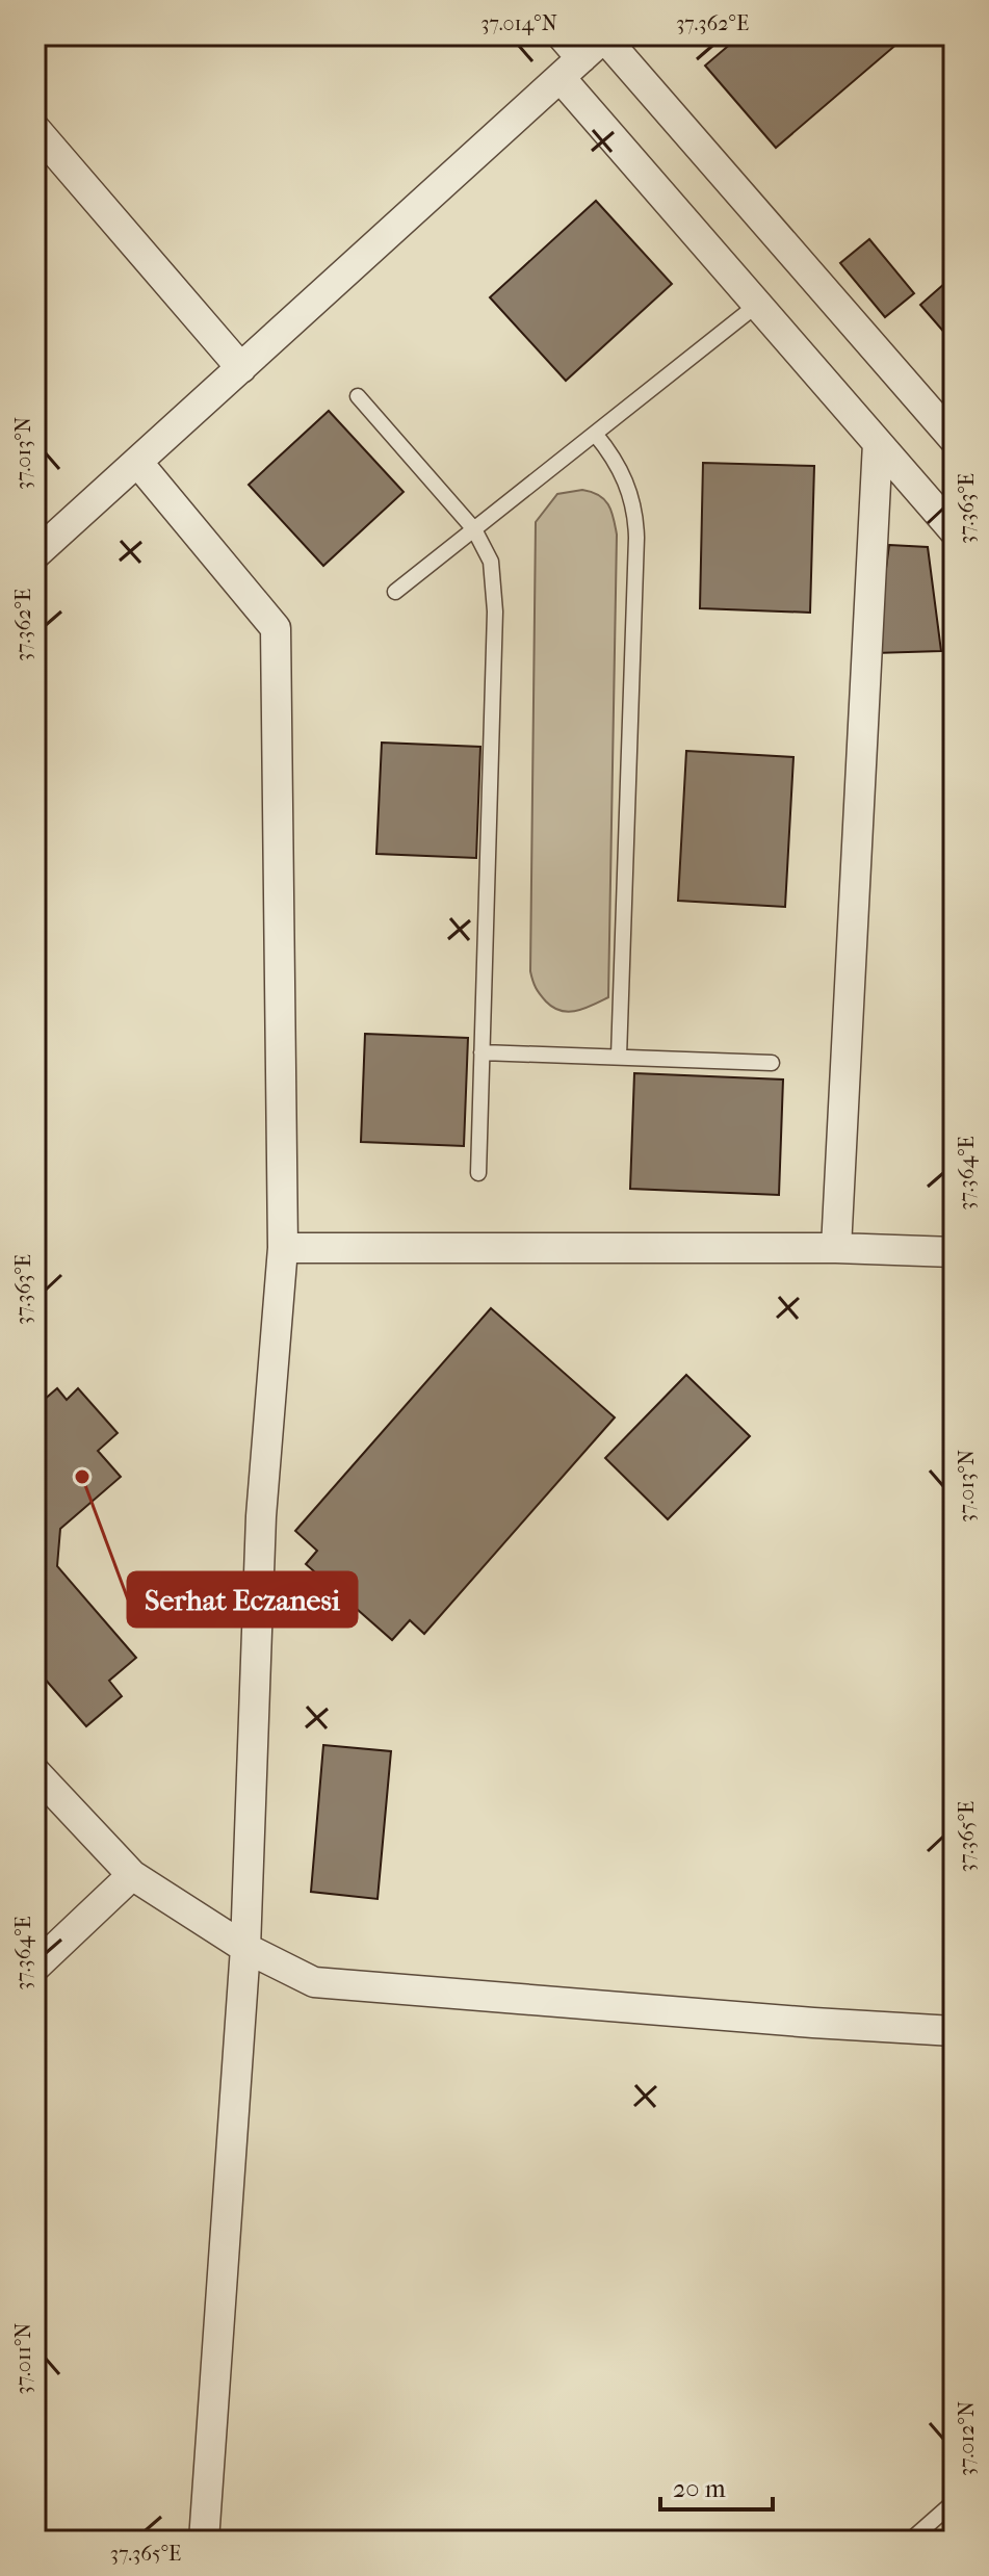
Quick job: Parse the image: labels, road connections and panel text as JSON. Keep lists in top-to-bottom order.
{
  "places": ["Serhat Eczanesi"],
  "scale_bar": "20 m",
  "coordinates": [
    "37.014°N",
    "37.362°E",
    "37.013°N",
    "37.363°E",
    "37.364°E",
    "37.365°E",
    "37.011°N",
    "37.012°N"
  ]
}
